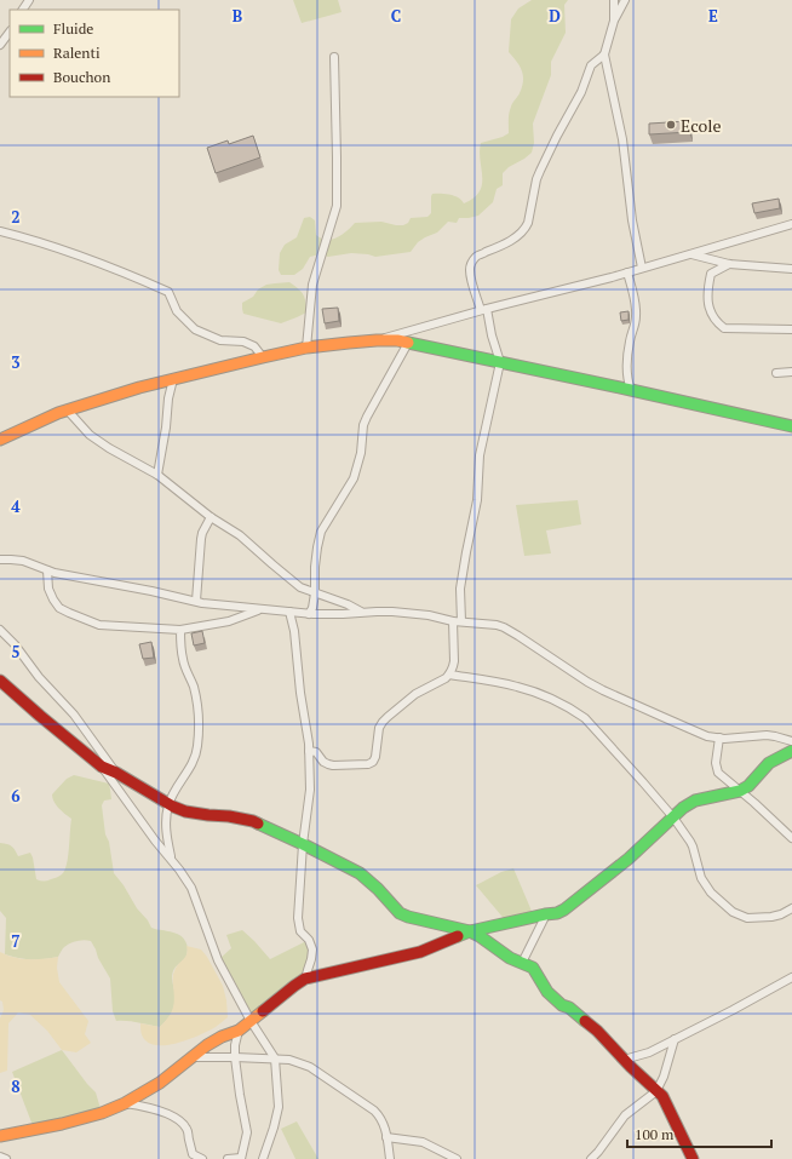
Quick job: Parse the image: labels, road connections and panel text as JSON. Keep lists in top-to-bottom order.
{
  "places": ["Ecole"],
  "legend": ["Fluide", "Ralenti", "Bouchon"],
  "scale_bar": "100 m",
  "grid": {
    "columns": [
      "B",
      "C",
      "D",
      "E"
    ],
    "rows": [
      "2",
      "3",
      "4",
      "5",
      "6",
      "7",
      "8"
    ]
  }
}
